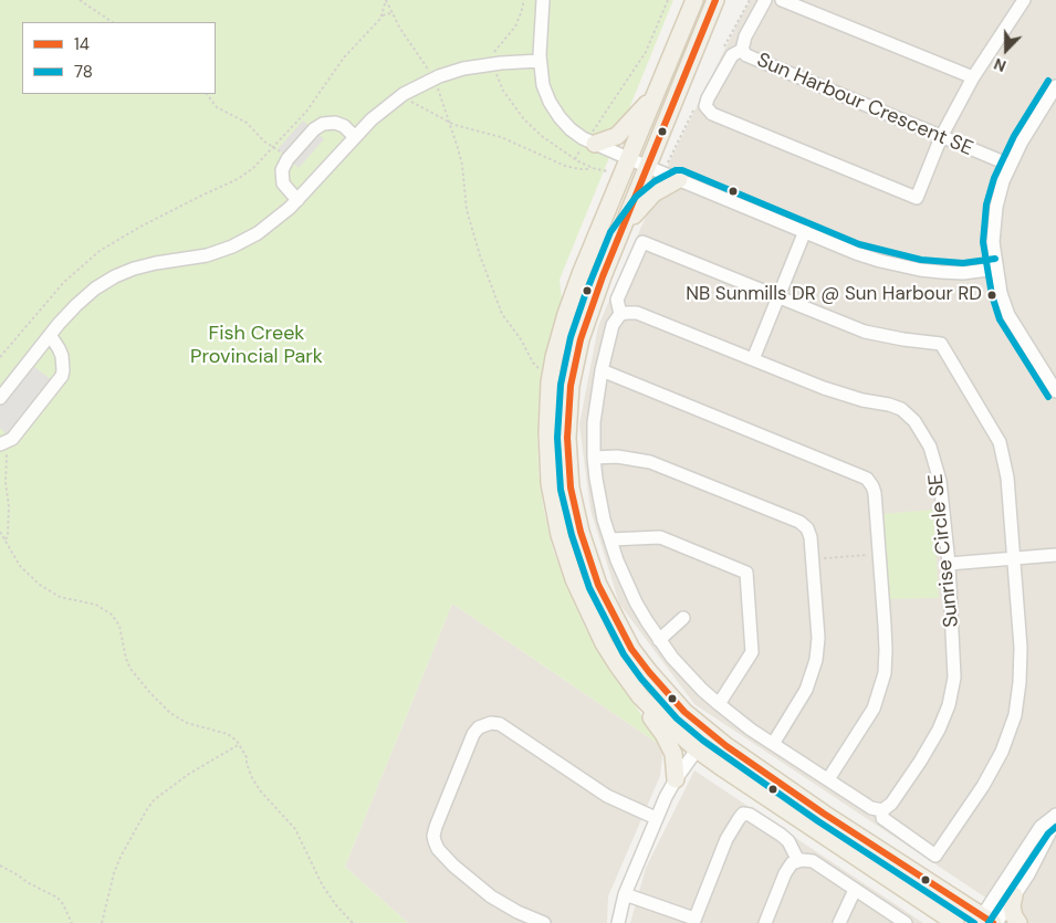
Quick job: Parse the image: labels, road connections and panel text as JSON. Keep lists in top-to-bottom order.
{
  "streets": {
    "street": ["Sun Harbour Crescent SE", "Sunrise Circle SE"]
  },
  "parks": ["Fish Creek Provincial Park"],
  "places": ["NB Sunmills DR @ Sun Harbour RD"],
  "lines": ["transit line 14", "transit line 78"],
  "legend": ["14", "78"],
  "north": "bottom"
}
